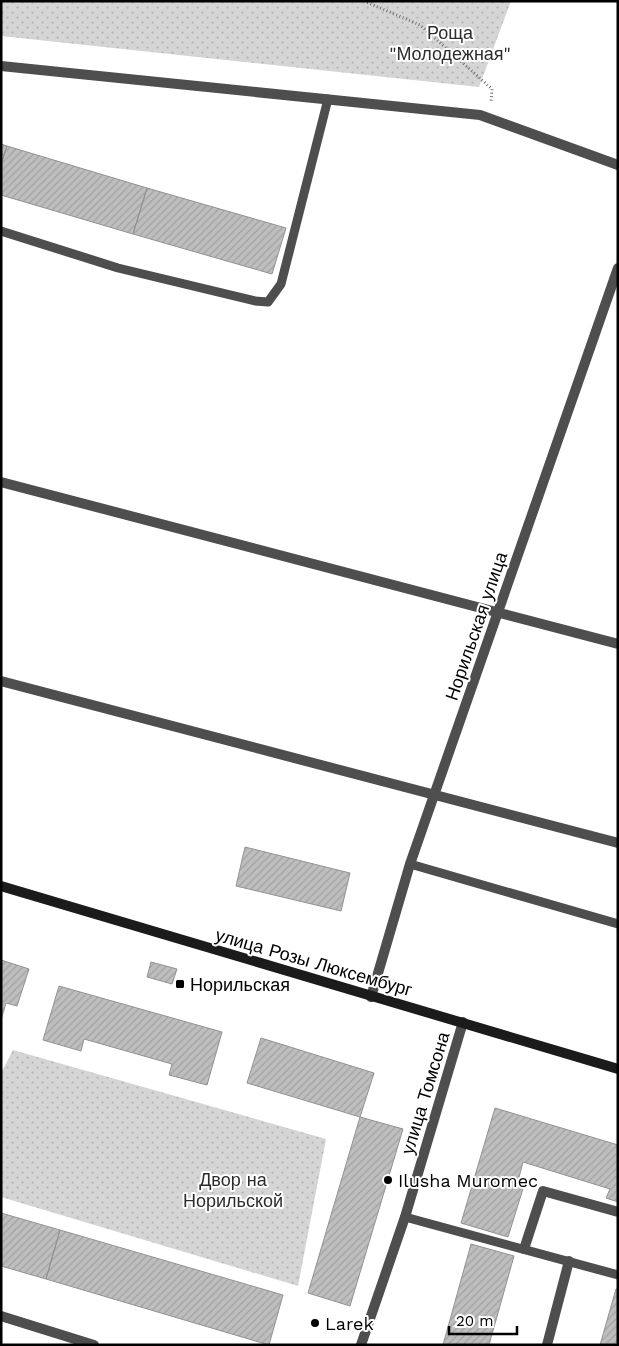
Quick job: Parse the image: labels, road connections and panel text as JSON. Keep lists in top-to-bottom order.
{
  "streets": {
    "main road": ["улица Розы Люксембург"],
    "street": ["Норильская улица", "улица Томсона"]
  },
  "crossings": [
    ["Норильская улица", "улица Розы Люксембург"],
    ["улица Розы Люксембург", "улица Томсона"]
  ],
  "parks": ["Роща \"Молодежная\"", "Двор на Норильской"],
  "places": {
    "transit": ["Норильская"],
    "other": ["Ilusha Muromec", "Larek"]
  },
  "scale_bar": "20 m"
}
